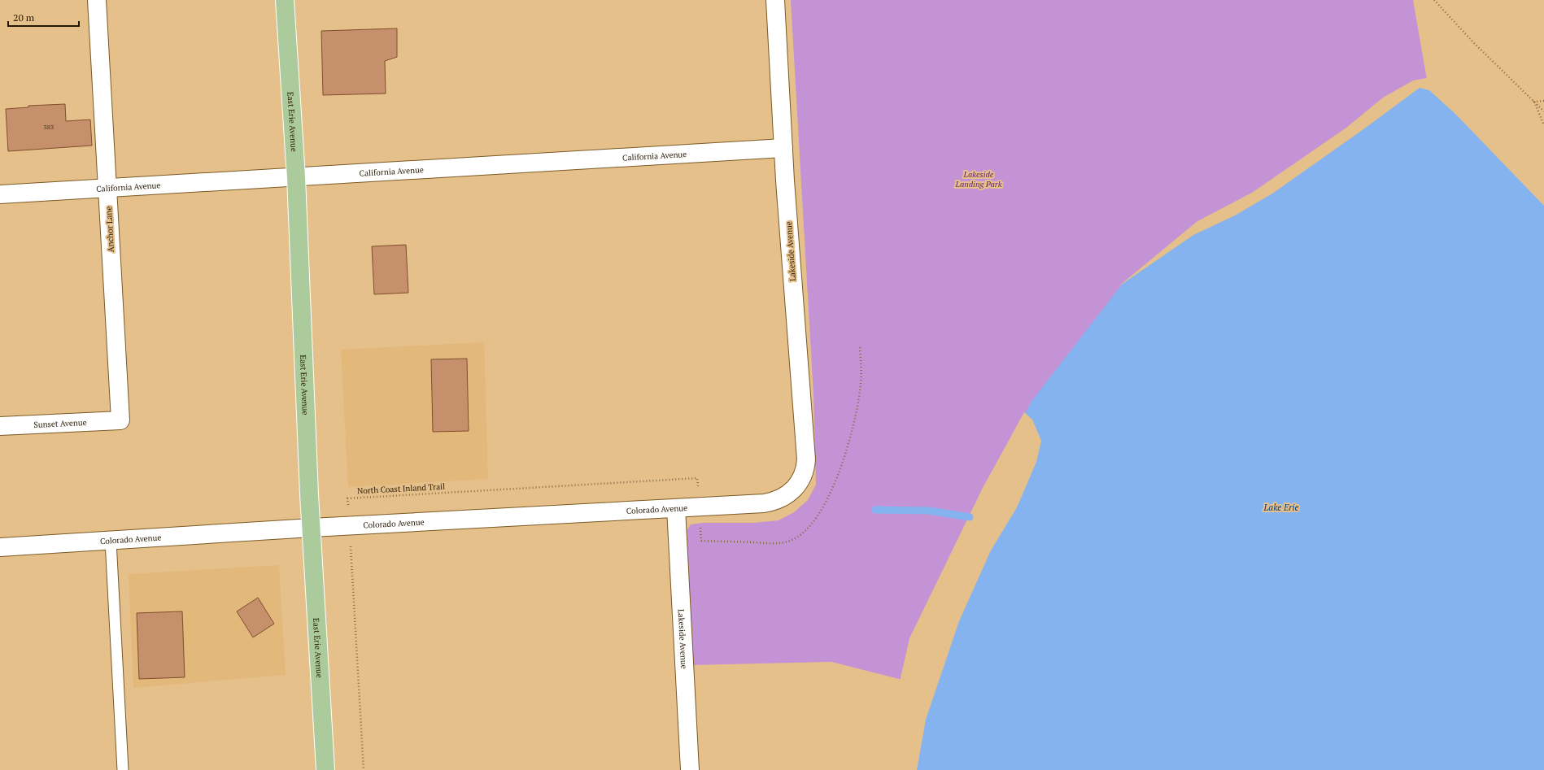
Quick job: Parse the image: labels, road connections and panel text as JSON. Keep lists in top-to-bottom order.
{
  "streets": {
    "main road": ["East Erie Avenue"],
    "street": [
      "California Avenue",
      "Anchor Lane",
      "Lakeside Avenue",
      "Sunset Avenue",
      "Colorado Avenue"
    ],
    "path": ["North Coast Inland Trail"]
  },
  "crossings": [
    ["East Erie Avenue", "California Avenue"],
    ["East Erie Avenue", "Colorado Avenue"],
    ["California Avenue", "Anchor Lane"],
    ["California Avenue", "Lakeside Avenue"],
    ["Anchor Lane", "Sunset Avenue"],
    ["Lakeside Avenue", "Colorado Avenue"],
    ["North Coast Inland Trail", "Colorado Avenue"]
  ],
  "water": ["Lake Erie"],
  "parks": ["Lakeside Landing Park"],
  "house_numbers": ["383"],
  "scale_bar": "20 m"
}
